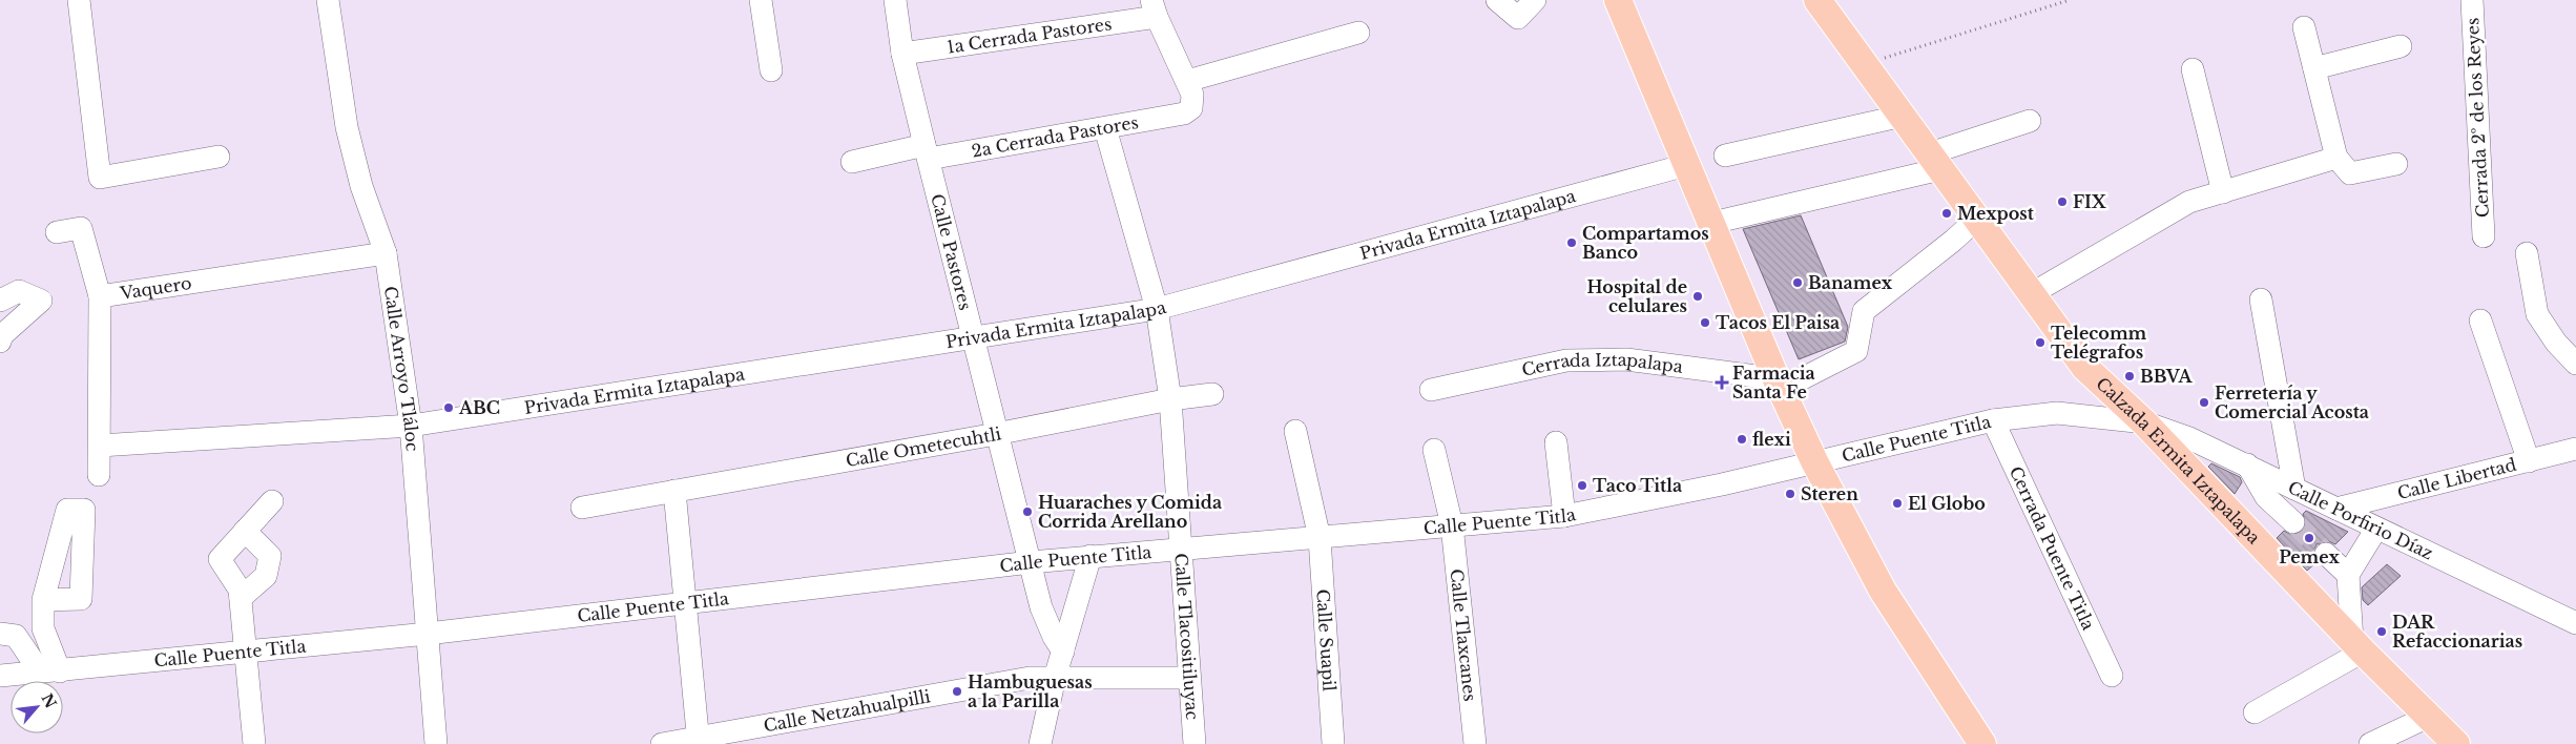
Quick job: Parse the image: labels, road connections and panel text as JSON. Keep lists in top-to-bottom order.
{
  "streets": {
    "main road": ["Calzada Ermita Iztapalapa"],
    "street": [
      "1a Cerrada Pastores",
      "Cerrada 2º de los Reyes",
      "2a Cerrada Pastores",
      "Privada Ermita Iztapalapa",
      "Calle Pastores",
      "Vaquero",
      "Calle Arroyo Tláloc",
      "Cerrada Iztapalapa",
      "Calle Puente Titla",
      "Calle Ometecuhtli",
      "Calle Libertad",
      "Calle Porfirio Díaz",
      "Cerrada Puente Titla",
      "Calle Tlaxcanes",
      "Calle Tlacositiluyac",
      "Calle Suapil",
      "Calle Netzahualpilli"
    ]
  },
  "crossings": [
    ["1a Cerrada Pastores", "Calle Pastores"],
    ["2a Cerrada Pastores", "Calle Pastores"],
    ["2a Cerrada Pastores", "Calle Tlacositiluyac"],
    ["Privada Ermita Iztapalapa", "Calle Pastores"],
    ["Privada Ermita Iztapalapa", "Vaquero"],
    ["Privada Ermita Iztapalapa", "Calle Arroyo Tláloc"],
    ["Privada Ermita Iztapalapa", "Calle Tlacositiluyac"],
    ["Calle Pastores", "Calle Puente Titla"],
    ["Calle Pastores", "Calle Ometecuhtli"],
    ["Vaquero", "Calle Arroyo Tláloc"],
    ["Calle Arroyo Tláloc", "Calle Puente Titla"],
    ["Cerrada Iztapalapa", "Calzada Ermita Iztapalapa"],
    ["Calle Puente Titla", "Calzada Ermita Iztapalapa"],
    ["Calle Puente Titla", "Calle Porfirio Díaz"],
    ["Calle Puente Titla", "Cerrada Puente Titla"],
    ["Calle Puente Titla", "Calle Tlaxcanes"],
    ["Calle Puente Titla", "Calle Tlacositiluyac"],
    ["Calle Puente Titla", "Calle Suapil"],
    ["Calle Ometecuhtli", "Calle Tlacositiluyac"],
    ["Calzada Ermita Iztapalapa", "Calle Porfirio Díaz"],
    ["Calle Libertad", "Calle Porfirio Díaz"],
    ["Calle Tlacositiluyac", "Calle Netzahualpilli"]
  ],
  "places": {
    "other": [
      "FIX",
      "Mexpost",
      "Compartamos Banco",
      "Banamex",
      "Hospital de celulares",
      "Tacos El Paisa",
      "Telecomm Telégrafos",
      "BBVA",
      "Ferretería y Comercial Acosta",
      "ABC",
      "flexi",
      "Taco Titla",
      "Steren",
      "El Globo",
      "Huaraches y Comida Corrida Arellano",
      "Pemex",
      "DAR Refaccionarias",
      "Hambuguesas a la Parilla"
    ],
    "health": ["Farmacia Santa Fe"]
  },
  "north": "top right"
}
